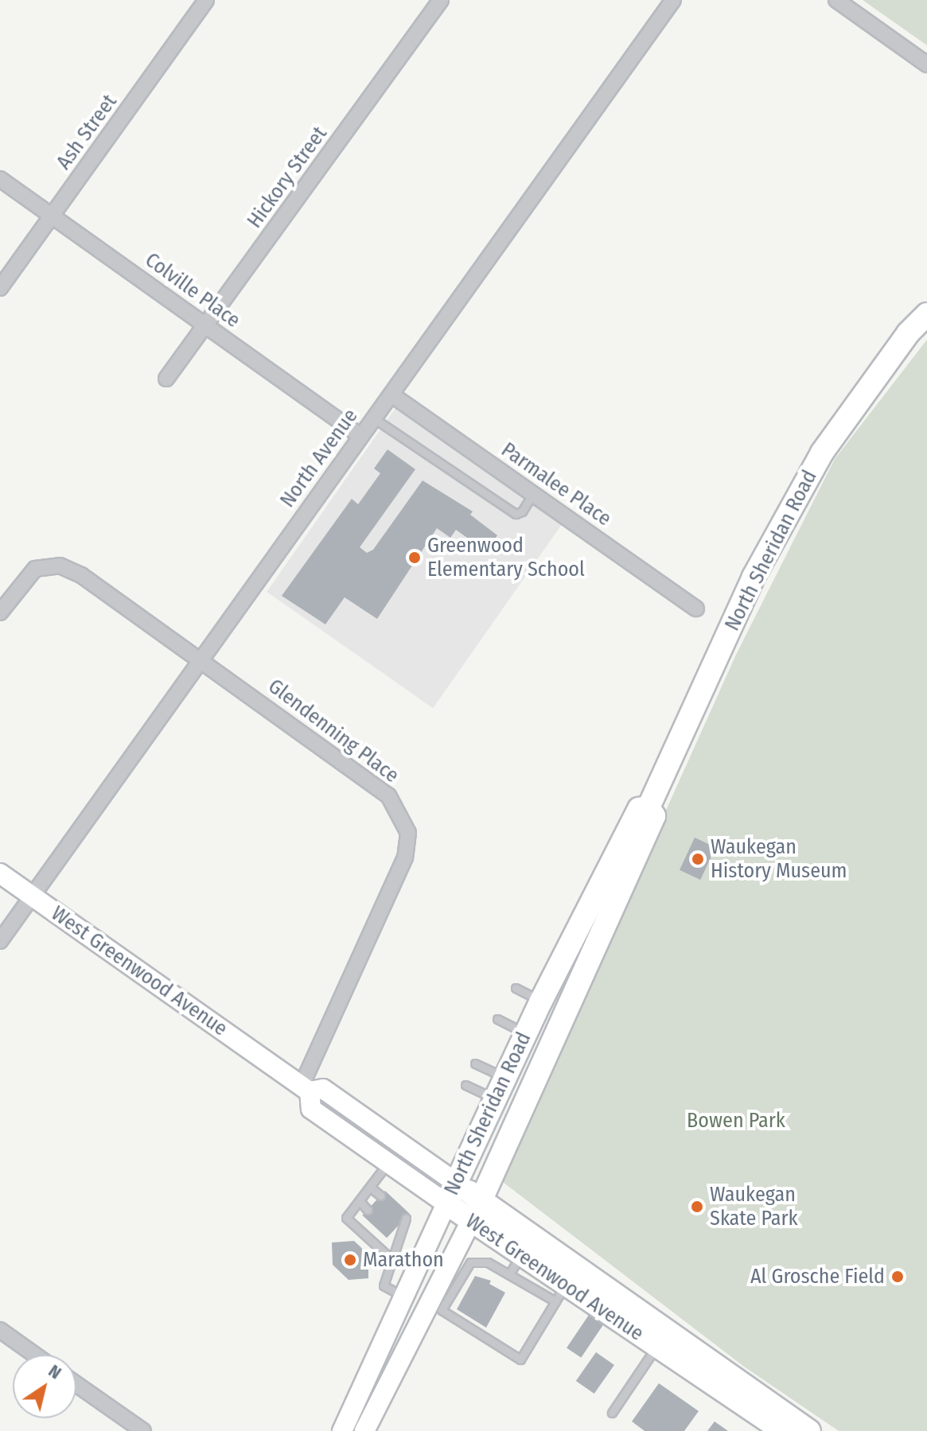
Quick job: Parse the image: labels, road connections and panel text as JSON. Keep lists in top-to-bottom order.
{
  "streets": {
    "main road": ["North Sheridan Road", "West Greenwood Avenue"],
    "street": [
      "Ash Street",
      "Hickory Street",
      "Colville Place",
      "North Avenue",
      "Parmalee Place",
      "Glendenning Place"
    ]
  },
  "crossings": [
    ["Ash Street", "Colville Place"],
    ["Hickory Street", "Colville Place"],
    ["Colville Place", "North Avenue"],
    ["North Avenue", "Parmalee Place"],
    ["North Avenue", "Glendenning Place"],
    ["North Avenue", "West Greenwood Avenue"],
    ["North Sheridan Road", "West Greenwood Avenue"],
    ["Glendenning Place", "West Greenwood Avenue"]
  ],
  "parks": ["Bowen Park"],
  "places": [
    "Greenwood Elementary School",
    "Waukegan History Museum",
    "Waukegan Skate Park",
    "Marathon",
    "Al Grosche Field"
  ],
  "north": "top right"
}
